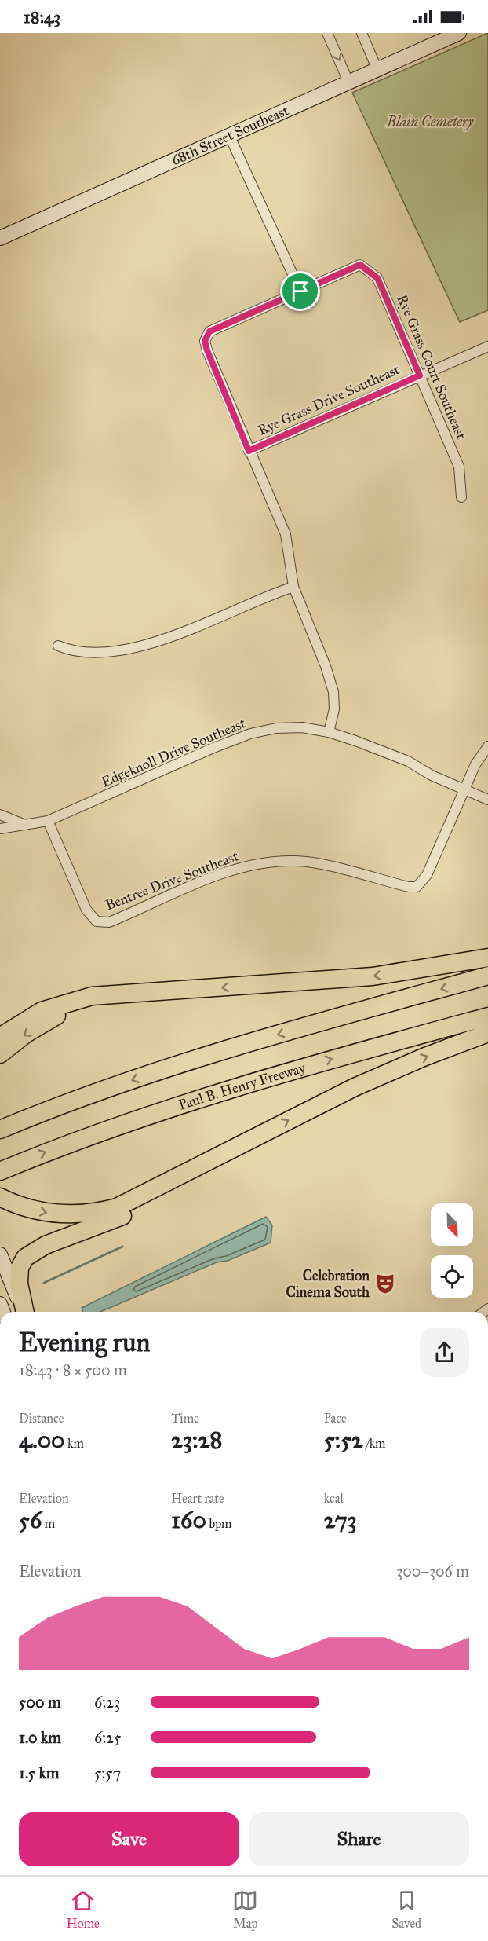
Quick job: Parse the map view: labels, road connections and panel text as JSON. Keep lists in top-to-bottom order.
{
  "streets": {
    "highway": ["Paul B. Henry Freeway"],
    "main road": ["68th Street Southeast"],
    "street": [
      "Rye Grass Court Southeast",
      "Rye Grass Drive Southeast",
      "Edgeknoll Drive Southeast",
      "Bentree Drive Southeast"
    ]
  },
  "crossings": [
    ["Rye Grass Court Southeast", "Rye Grass Drive Southeast"],
    ["Edgeknoll Drive Southeast", "Bentree Drive Southeast"]
  ],
  "parks": ["Blain Cemetery"],
  "places": {
    "theatre": ["Celebration Cinema South"]
  },
  "north": "bottom right",
  "page": {
    "status": "18:43",
    "heading": ["Evening run", "18:43 · 8 × 500 m"],
    "stats": [
      ["Distance", "4.00 km"],
      ["Time", "23:28"],
      ["Pace", "5:52 /km"],
      ["Elevation", "56 m"],
      ["Heart rate", "160 bpm"],
      ["kcal", "273"]
    ],
    "chart": ["Elevation", "300–306 m"],
    "list": [
      {
        "name": "500 m",
        "note": "6:23"
      },
      {
        "name": "1.0 km",
        "note": "6:25"
      },
      {
        "name": "1.5 km",
        "note": "5:57"
      }
    ],
    "buttons": ["Save", "Share"],
    "tabs": ["Home", "Map", "Saved"]
  }
}
